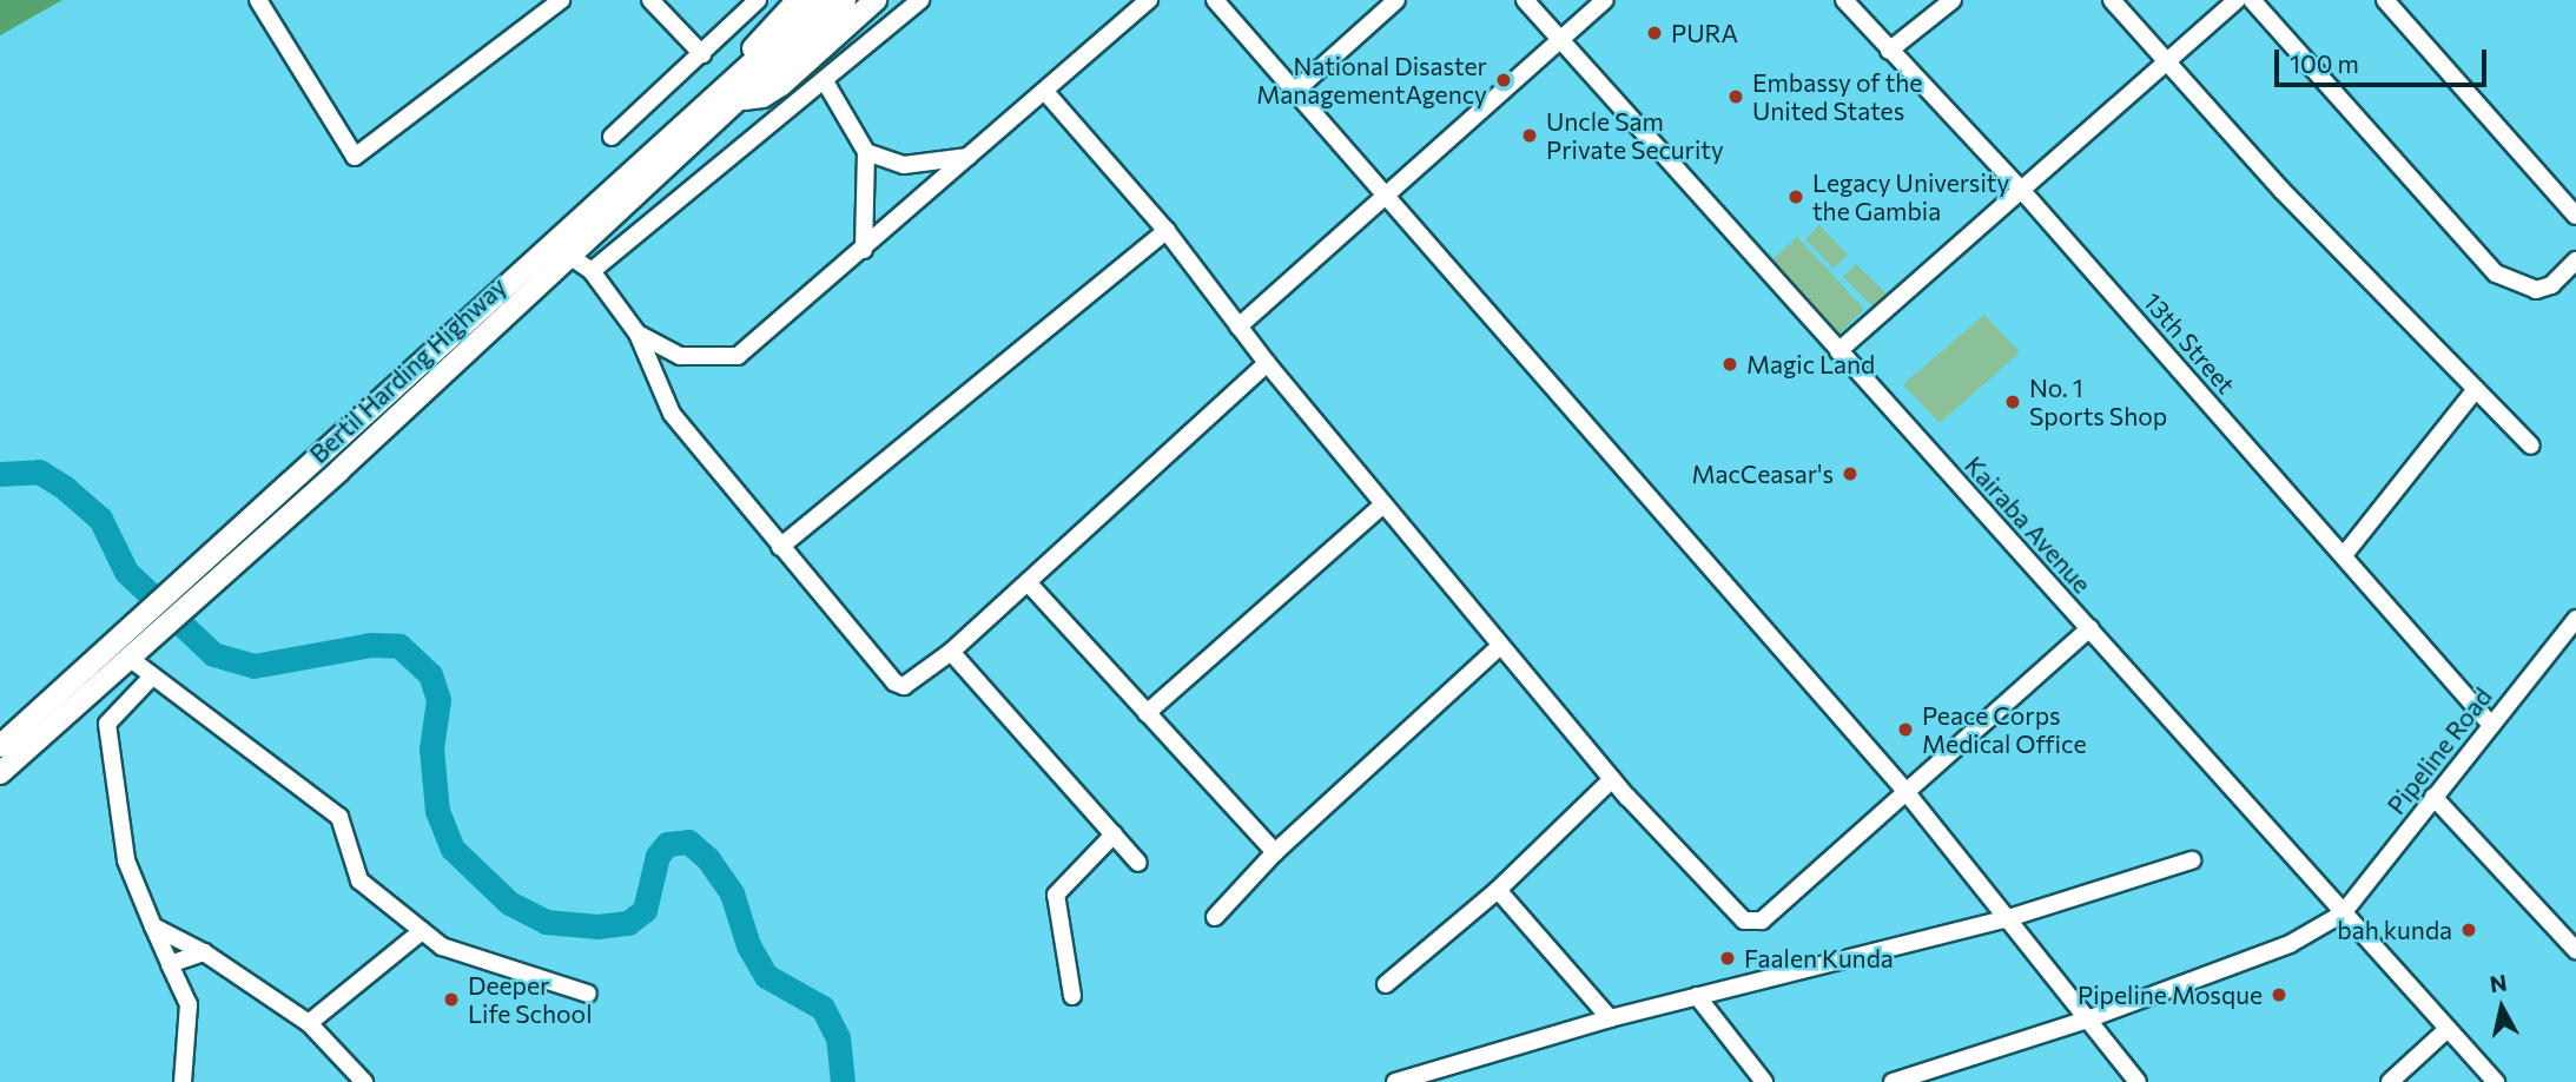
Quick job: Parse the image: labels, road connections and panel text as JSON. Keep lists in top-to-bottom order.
{
  "streets": {
    "main road": ["Bertil Harding Highway"],
    "street": ["13th Street", "Kairaba Avenue", "Pipeline Road"]
  },
  "crossings": [
    ["13th Street", "Pipeline Road"],
    ["Kairaba Avenue", "Pipeline Road"]
  ],
  "places": [
    "PURA",
    "National Disaster ManagementAgency",
    "Embassy of the United States",
    "Uncle Sam Private Security",
    "Legacy University the Gambia",
    "Magic Land",
    "No. 1 Sports Shop",
    "MacCeasar's",
    "Peace Corps Medical Office",
    "bah kunda",
    "Faalen Kunda",
    "Pipeline Mosque",
    "Deeper Life School"
  ],
  "scale_bar": "100 m",
  "north": "top"
}
